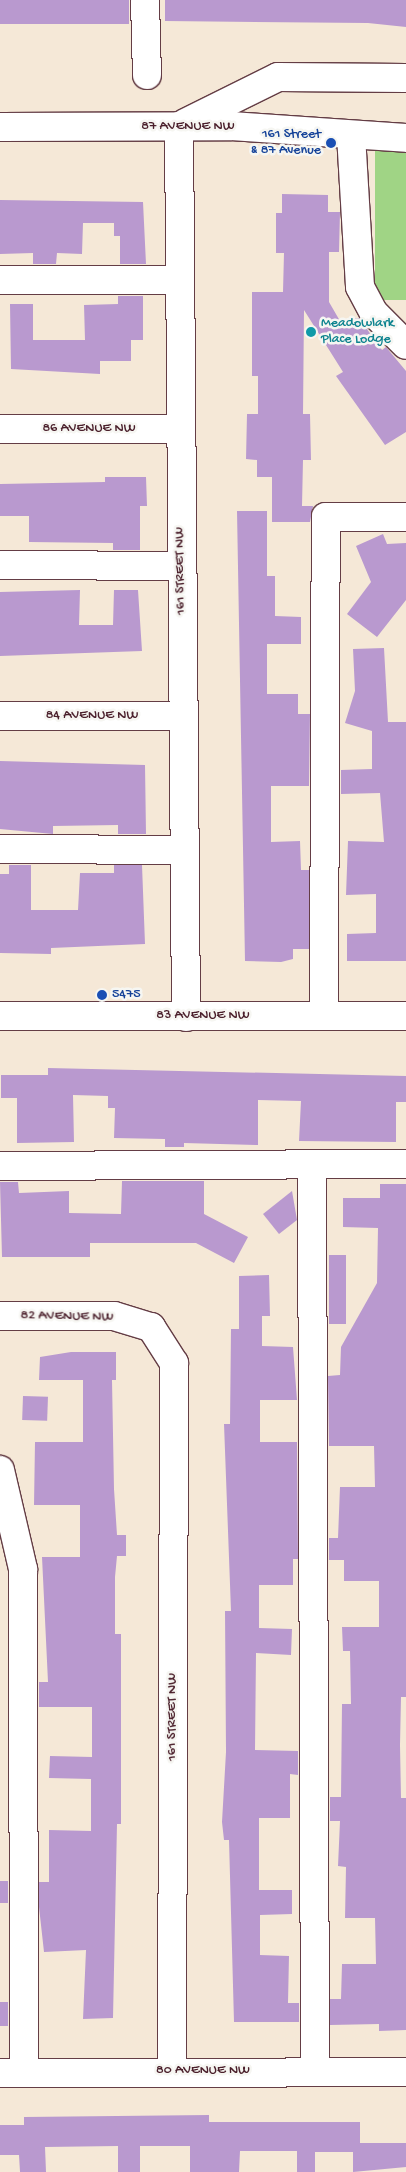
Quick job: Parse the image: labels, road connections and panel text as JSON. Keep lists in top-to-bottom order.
{
  "streets": {
    "street": [
      "87 AVENUE NW",
      "86 AVENUE NW",
      "161 STREET NW",
      "84 AVENUE NW",
      "83 AVENUE NW",
      "82 AVENUE NW",
      "80 AVENUE NW"
    ]
  },
  "crossings": [
    ["87 AVENUE NW", "161 STREET NW"],
    ["86 AVENUE NW", "161 STREET NW"],
    ["161 STREET NW", "84 AVENUE NW"],
    ["161 STREET NW", "83 AVENUE NW"],
    ["161 STREET NW", "82 AVENUE NW"],
    ["161 STREET NW", "80 AVENUE NW"]
  ],
  "places": ["161 Street & 87 Avenue", "Meadowlark Place Lodge", "5475"]
}
